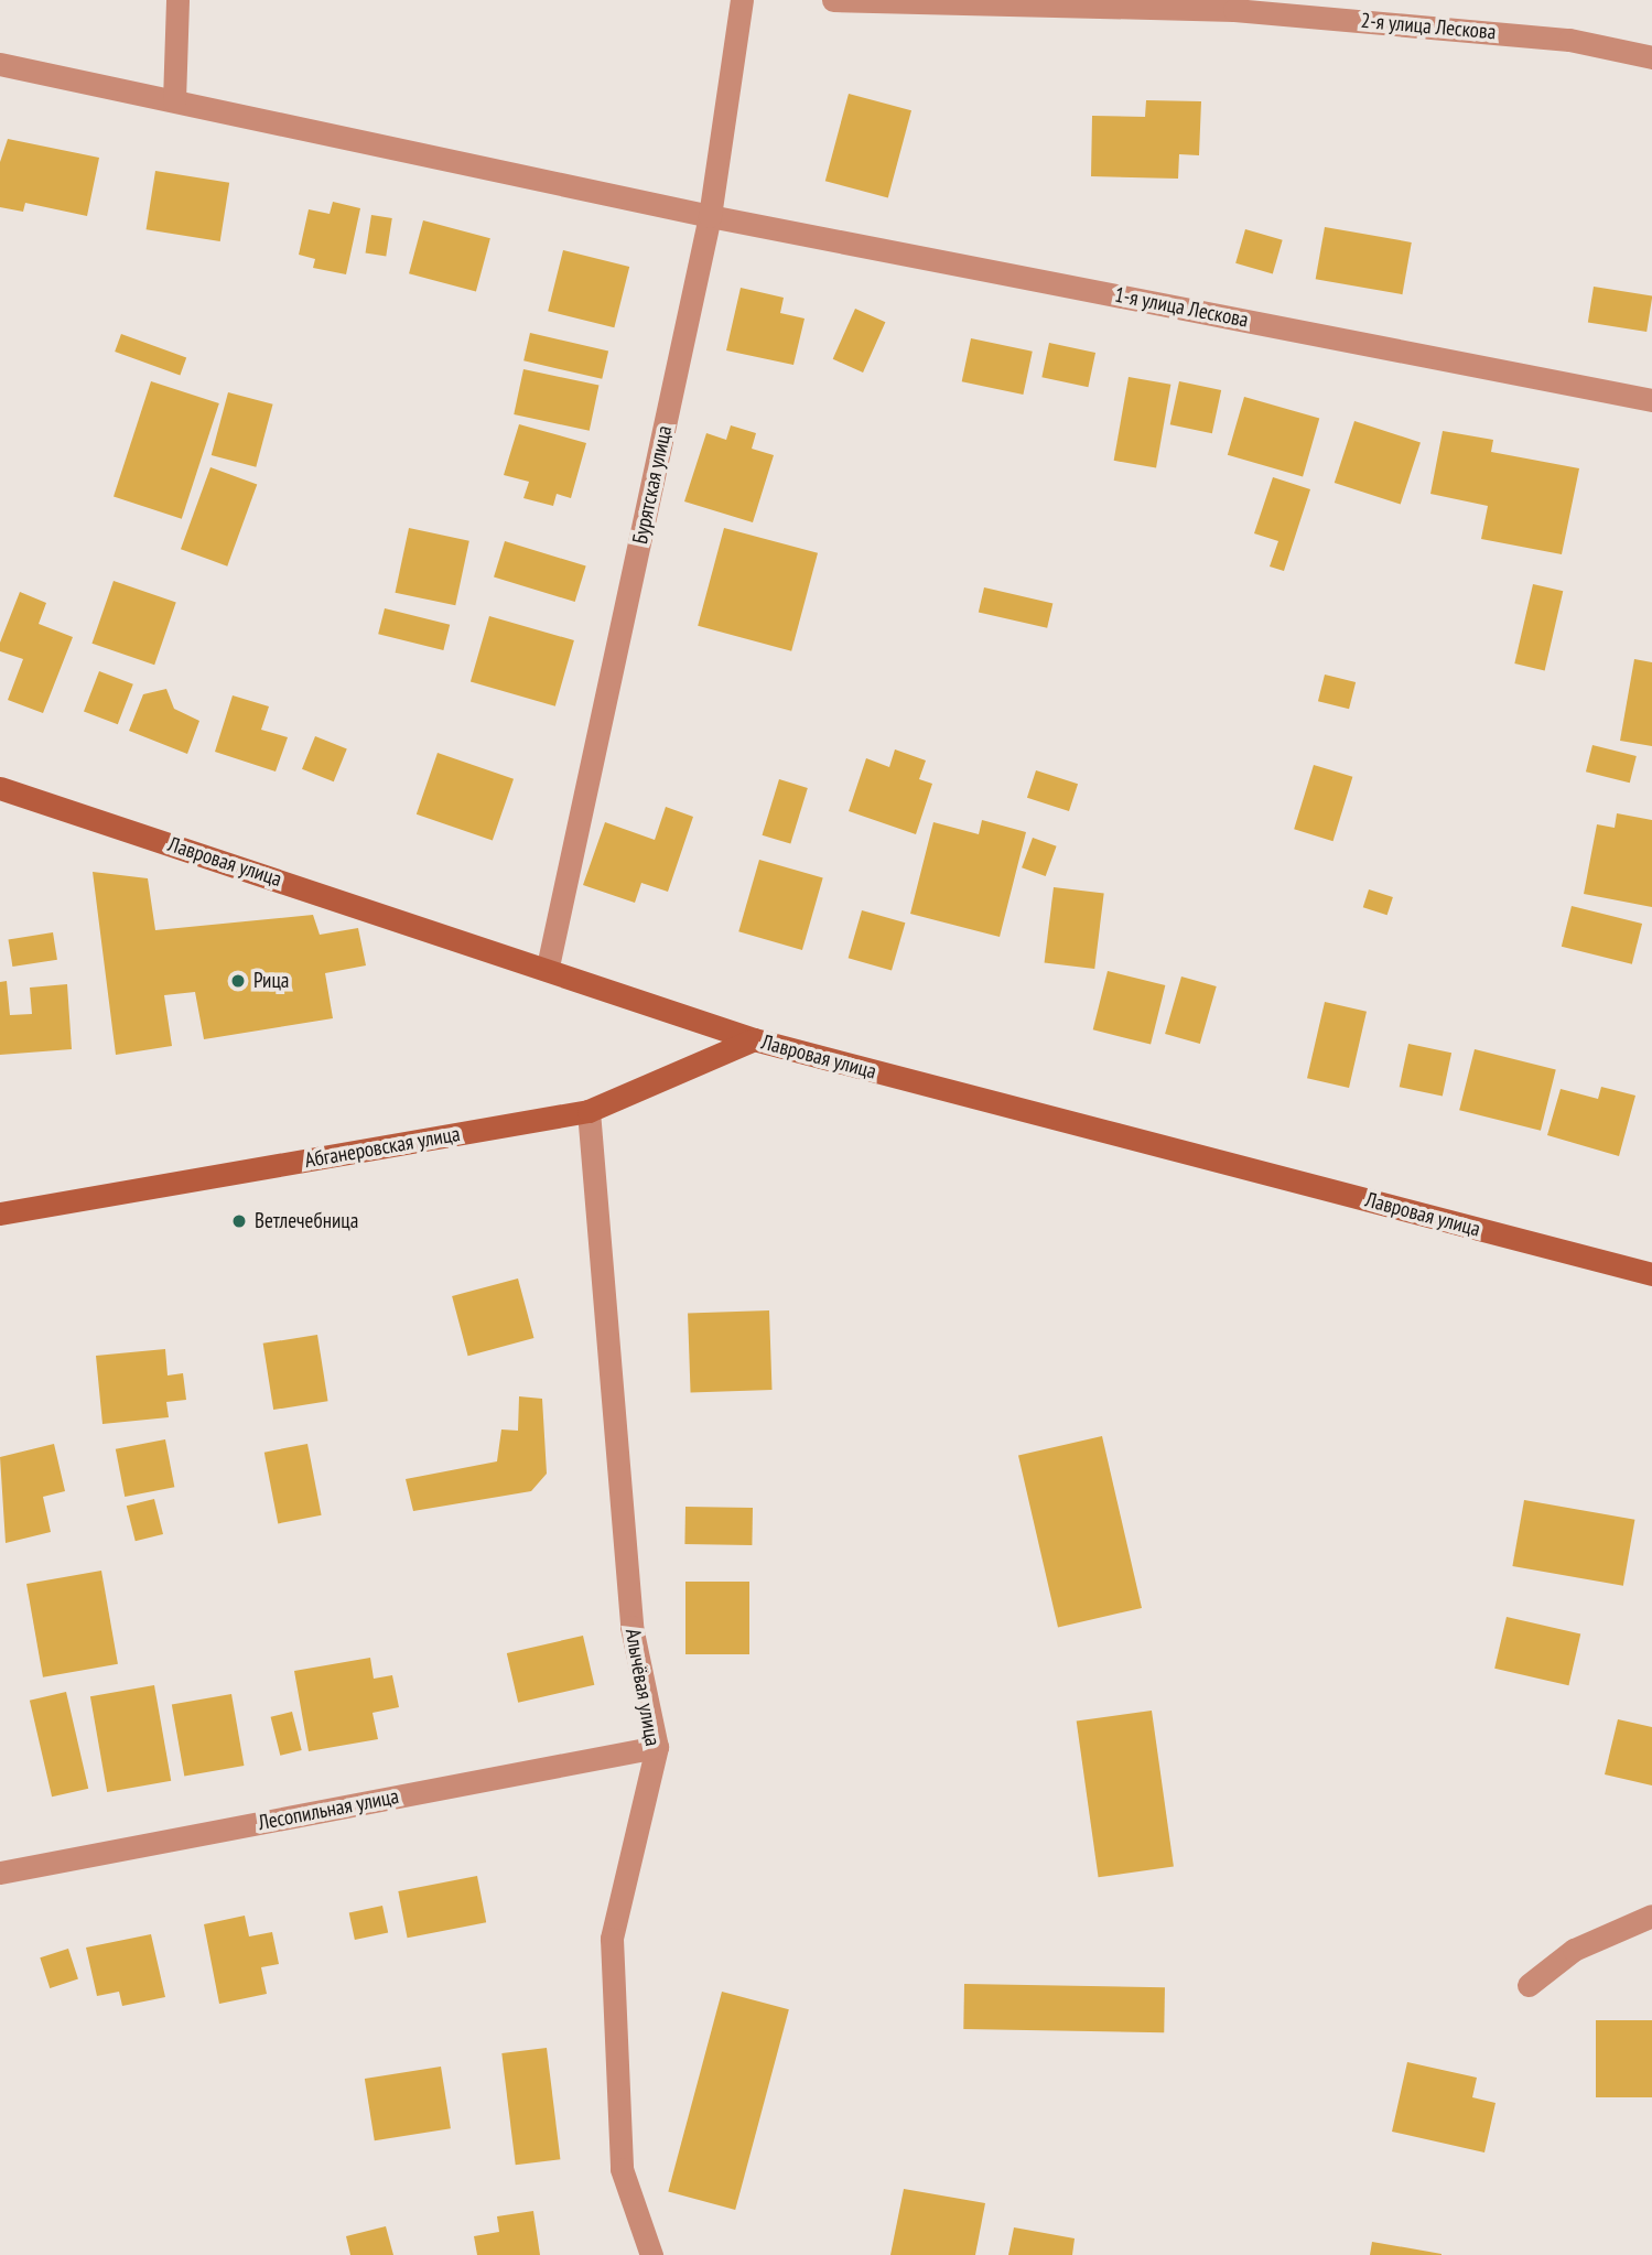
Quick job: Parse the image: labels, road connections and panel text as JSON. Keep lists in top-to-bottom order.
{
  "streets": {
    "street": [
      "2-я улица Лескова",
      "1-я улица Лескова",
      "Бурятская улица",
      "Лавровая улица",
      "Абганеровская улица",
      "Алычёвая улица",
      "Лесопильная улица"
    ]
  },
  "crossings": [
    ["1-я улица Лескова", "Бурятская улица"],
    ["Бурятская улица", "Лавровая улица"],
    ["Лавровая улица", "Абганеровская улица"],
    ["Абганеровская улица", "Алычёвая улица"],
    ["Алычёвая улица", "Лесопильная улица"]
  ],
  "places": ["Рица", "Ветлечебница"]
}
